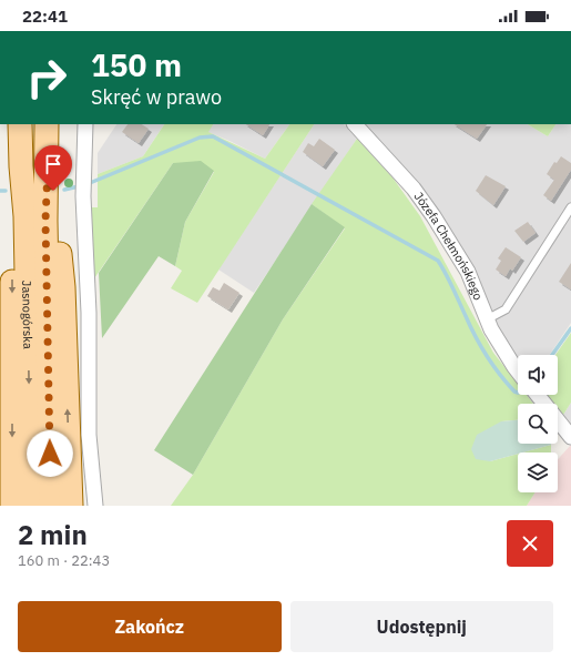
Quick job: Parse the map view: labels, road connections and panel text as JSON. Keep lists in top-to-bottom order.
{
  "streets": {
    "main road": ["Jasnogórska"],
    "street": ["Józefa Chełmońskiego"]
  },
  "page": {
    "status": "22:41",
    "turn": ["150 m", "Skręć w prawo"],
    "heading": ["2 min", "160 m · 22:43"],
    "buttons": ["Zakończ", "Udostępnij"]
  }
}
